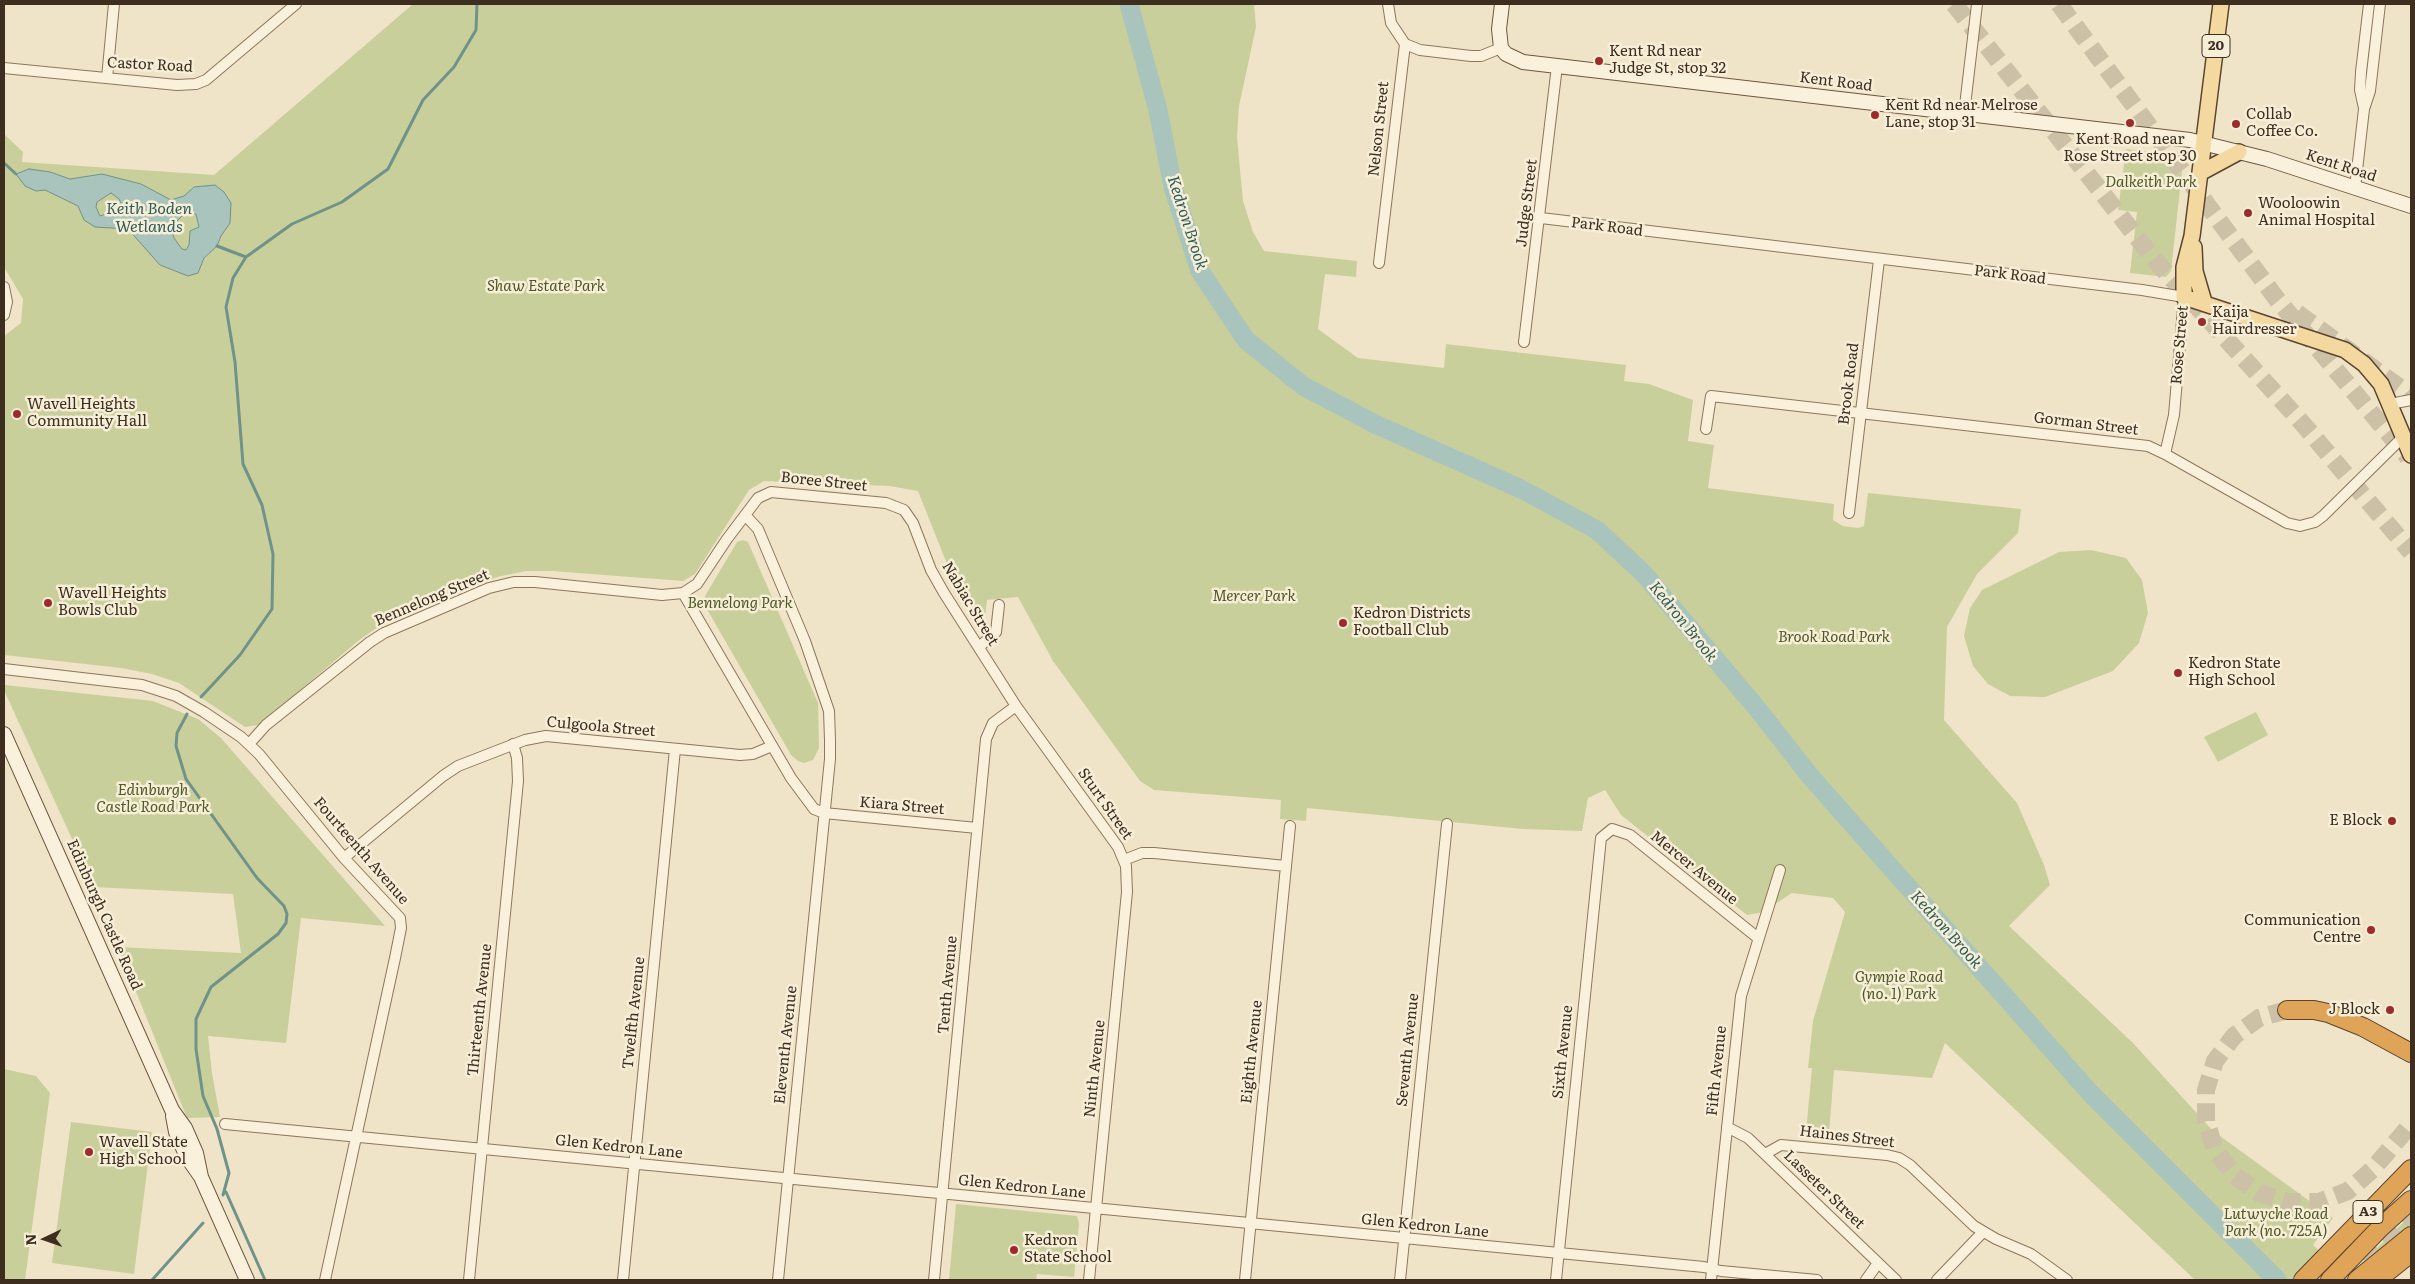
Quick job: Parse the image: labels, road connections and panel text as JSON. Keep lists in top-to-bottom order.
{
  "streets": {
    "highway": ["A3"],
    "main road": ["20", "Park Road", "Rose Street"],
    "street": [
      "Castor Road",
      "Kent Road",
      "Nelson Street",
      "Judge Street",
      "Brook Road",
      "Gorman Street",
      "Boree Street",
      "Bennelong Street",
      "Nabiac Street",
      "Culgoola Street",
      "Sturt Street",
      "Kiara Street",
      "Fourteenth Avenue",
      "Mercer Avenue",
      "Edinburgh Castle Road",
      "Tenth Avenue",
      "Thirteenth Avenue",
      "Twelfth Avenue",
      "Eleventh Avenue",
      "Seventh Avenue",
      "Eighth Avenue",
      "Sixth Avenue",
      "Ninth Avenue",
      "Fifth Avenue",
      "Haines Street",
      "Glen Kedron Lane",
      "Lasseter Street"
    ]
  },
  "crossings": [
    ["Kent Road", "Judge Street"],
    ["Kent Road", "Rose Street"],
    ["Judge Street", "Park Road"],
    ["Park Road", "Rose Street"],
    ["Park Road", "Brook Road"],
    ["Park Road", "Gorman Street"],
    ["Rose Street", "Gorman Street"],
    ["Brook Road", "Gorman Street"],
    ["Boree Street", "Nabiac Street"],
    ["Boree Street", "Eleventh Avenue"],
    ["Bennelong Street", "Fourteenth Avenue"],
    ["Nabiac Street", "Sturt Street"],
    ["Nabiac Street", "Tenth Avenue"],
    ["Culgoola Street", "Fourteenth Avenue"],
    ["Culgoola Street", "Thirteenth Avenue"],
    ["Culgoola Street", "Twelfth Avenue"],
    ["Sturt Street", "Tenth Avenue"],
    ["Sturt Street", "Eighth Avenue"],
    ["Sturt Street", "Ninth Avenue"],
    ["Kiara Street", "Tenth Avenue"],
    ["Kiara Street", "Eleventh Avenue"],
    ["Fourteenth Avenue", "Glen Kedron Lane"],
    ["Mercer Avenue", "Sixth Avenue"],
    ["Mercer Avenue", "Fifth Avenue"],
    ["Tenth Avenue", "Glen Kedron Lane"],
    ["Thirteenth Avenue", "Glen Kedron Lane"],
    ["Twelfth Avenue", "Glen Kedron Lane"],
    ["Eleventh Avenue", "Glen Kedron Lane"],
    ["Seventh Avenue", "Glen Kedron Lane"],
    ["Eighth Avenue", "Glen Kedron Lane"],
    ["Sixth Avenue", "Glen Kedron Lane"],
    ["Ninth Avenue", "Glen Kedron Lane"],
    ["Fifth Avenue", "Glen Kedron Lane"],
    ["Fifth Avenue", "Lasseter Street"],
    ["Haines Street", "Lasseter Street"]
  ],
  "water": ["Keith Boden Wetlands", "Kedron Brook"],
  "parks": [
    "Dalkeith Park",
    "Shaw Estate Park",
    "Mercer Park",
    "Bennelong Park",
    "Brook Road Park",
    "Edinburgh Castle Road Park",
    "Gympie Road (no. 1) Park",
    "Lutwyche Road Park (no. 725A)"
  ],
  "places": [
    "Kent Rd near Judge St, stop 32",
    "Kent Rd near Melrose Lane, stop 31",
    "Kent Road near Rose Street stop 30",
    "Collab Coffee Co.",
    "Wooloowin Animal Hospital",
    "Kaija Hairdresser",
    "Wavell Heights Community Hall",
    "Wavell Heights Bowls Club",
    "Kedron Districts Football Club",
    "Kedron State High School",
    "E Block",
    "Communication Centre",
    "J Block",
    "Wavell State High School",
    "Kedron State School"
  ],
  "north": "left"
}
